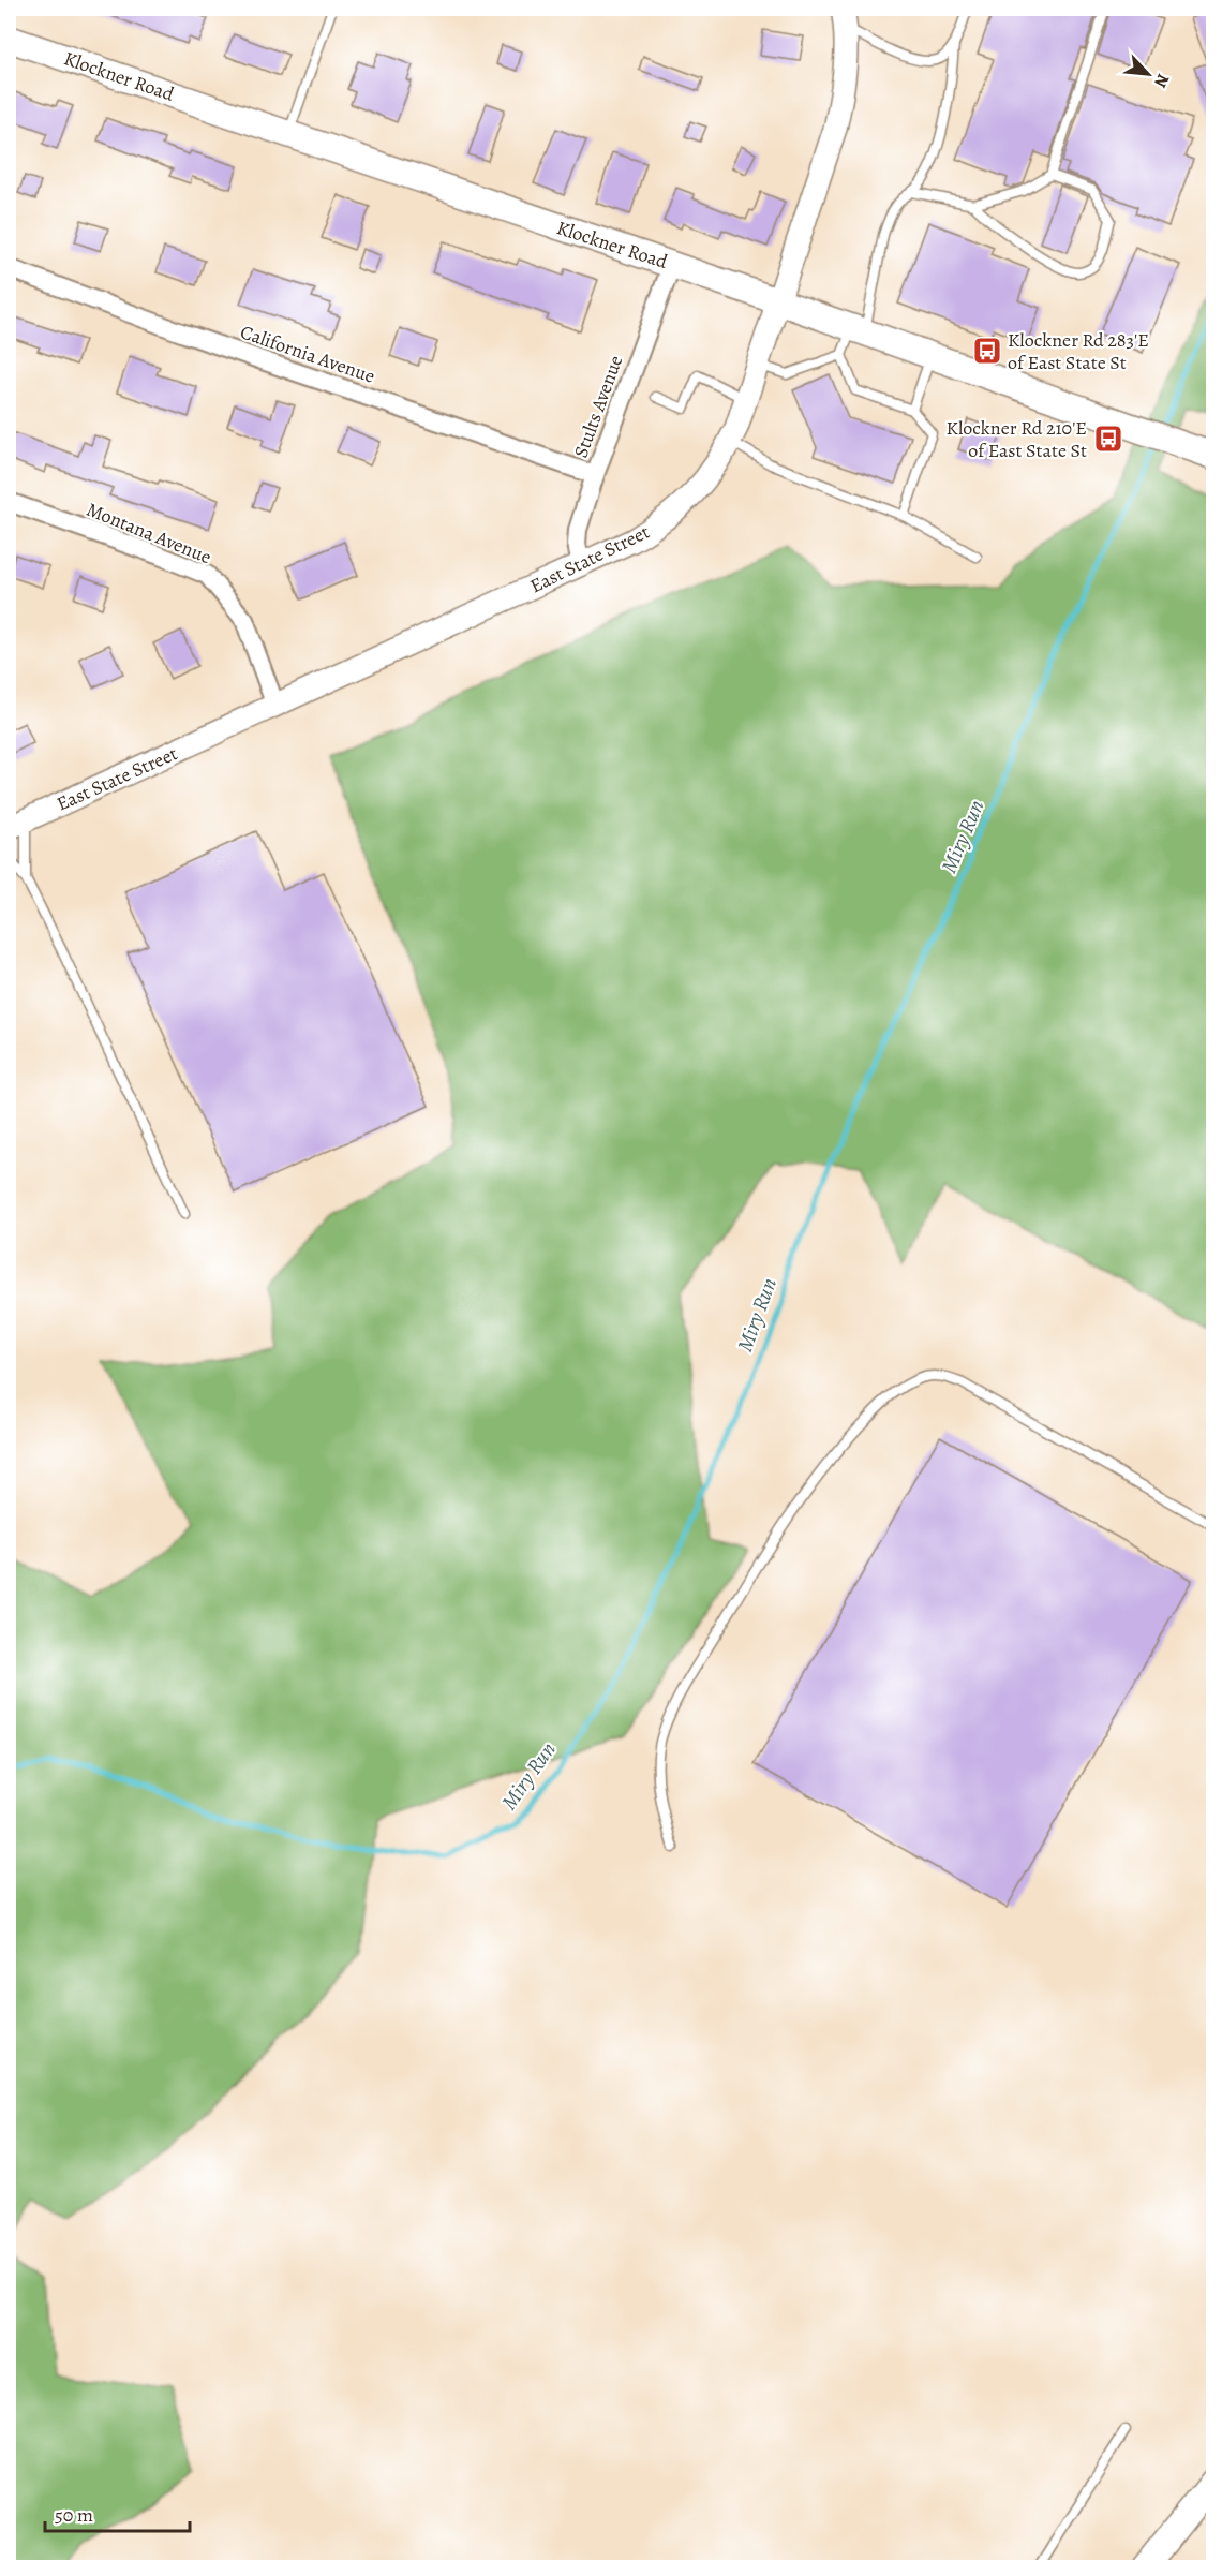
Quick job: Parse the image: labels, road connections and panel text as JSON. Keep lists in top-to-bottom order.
{
  "streets": {
    "main road": ["Klockner Road"],
    "street": [
      "California Avenue",
      "Stults Avenue",
      "Montana Avenue",
      "East State Street"
    ]
  },
  "crossings": [
    ["Klockner Road", "Stults Avenue"],
    ["Klockner Road", "East State Street"],
    ["California Avenue", "Stults Avenue"],
    ["Stults Avenue", "East State Street"],
    ["Montana Avenue", "East State Street"]
  ],
  "water": ["Miry Run"],
  "places": {
    "bus stop": ["Klockner Rd 283'E of East State St", "Klockner Rd 210'E of East State St"]
  },
  "scale_bar": "50 m",
  "north": "bottom right"
}
